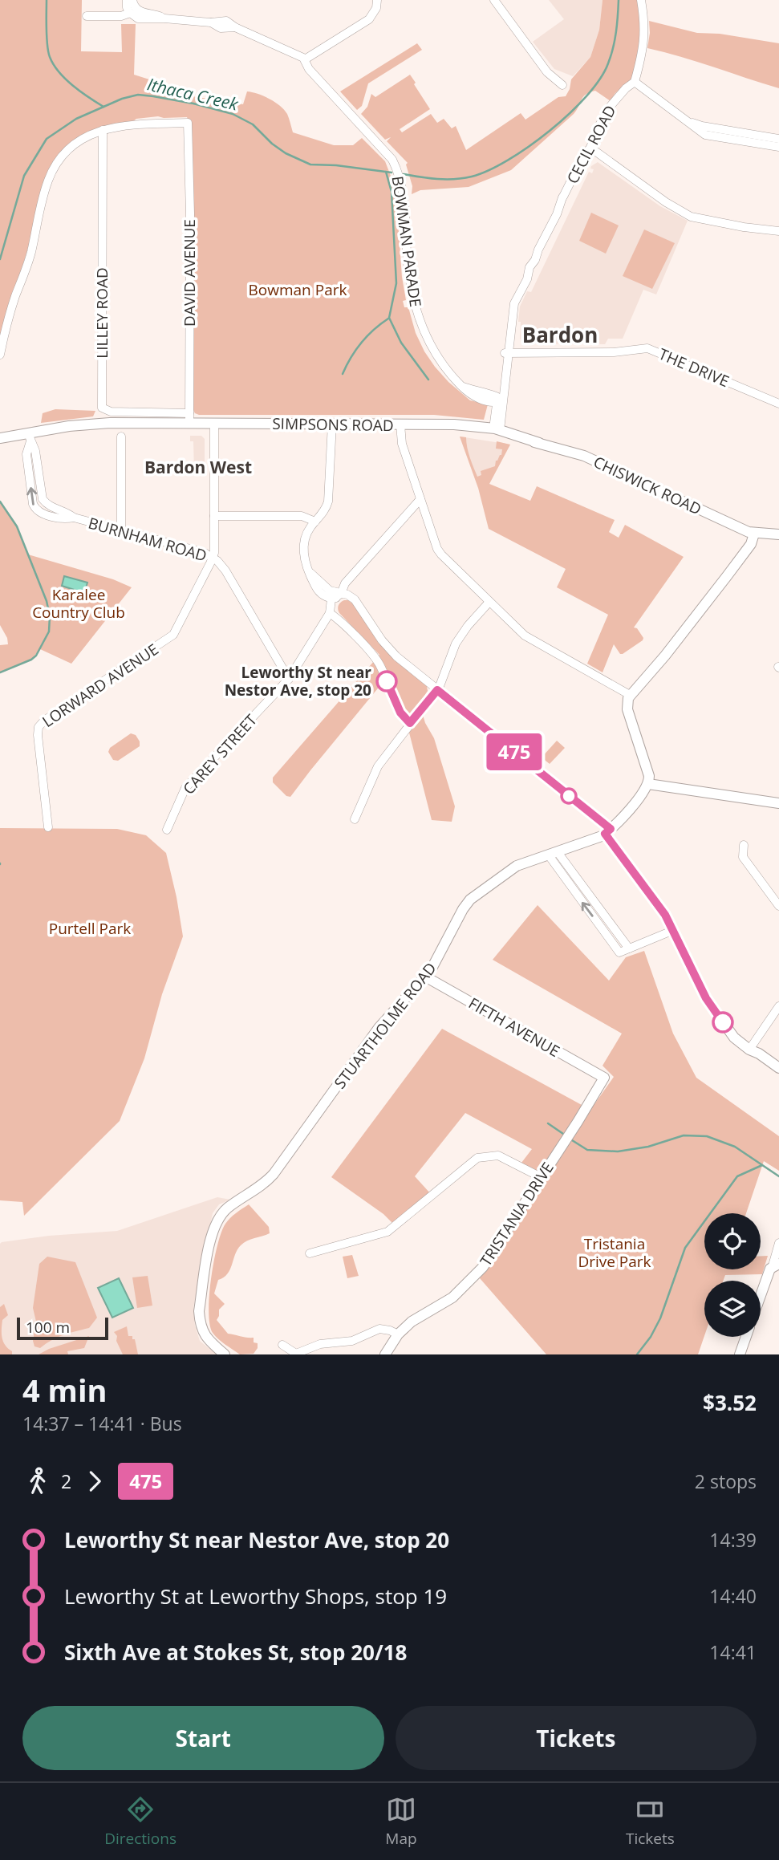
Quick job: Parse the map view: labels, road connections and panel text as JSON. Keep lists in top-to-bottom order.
{
  "streets": {
    "main road": [
      "SIMPSONS ROAD",
      "CHISWICK ROAD",
      "STUARTHOLME ROAD",
      "FIFTH AVENUE",
      "TRISTANIA DRIVE"
    ],
    "street": [
      "CECIL ROAD",
      "BOWMAN PARADE",
      "DAVID AVENUE",
      "LILLEY ROAD",
      "THE DRIVE",
      "BURNHAM ROAD",
      "LORWARD AVENUE",
      "CAREY STREET"
    ]
  },
  "crossings": [
    ["CECIL ROAD", "BOWMAN PARADE"],
    ["CECIL ROAD", "THE DRIVE"],
    ["CECIL ROAD", "CHISWICK ROAD"],
    ["DAVID AVENUE", "LILLEY ROAD"],
    ["DAVID AVENUE", "SIMPSONS ROAD"],
    ["LILLEY ROAD", "SIMPSONS ROAD"],
    ["SIMPSONS ROAD", "CHISWICK ROAD"],
    ["SIMPSONS ROAD", "BURNHAM ROAD"],
    ["BURNHAM ROAD", "LORWARD AVENUE"],
    ["BURNHAM ROAD", "CAREY STREET"],
    ["STUARTHOLME ROAD", "FIFTH AVENUE"],
    ["FIFTH AVENUE", "TRISTANIA DRIVE"]
  ],
  "districts": ["Bardon", "Bardon West"],
  "water": ["Ithaca Creek"],
  "parks": [
    "Bowman Park",
    "Karalee Country Club",
    "Purtell Park",
    "Tristania Drive Park"
  ],
  "places": ["Leworthy St near Nestor Ave, stop 20"],
  "lines": ["bus line 475"],
  "scale_bar": "100 m",
  "page": {
    "on_map": "475",
    "scale": "100 m",
    "heading": ["4 min", "14:37 – 14:41 · Bus", "$3.52"],
    "legs": ["2", "475", "2 stops"],
    "list": [
      {
        "name": "Leworthy St near Nestor Ave, stop 20",
        "value": "14:39"
      },
      {
        "name": "Leworthy St at Leworthy Shops, stop 19",
        "value": "14:40"
      },
      {
        "name": "Sixth Ave at Stokes St, stop 20/18",
        "value": "14:41"
      }
    ],
    "buttons": ["Start", "Tickets"],
    "tabs": ["Directions", "Map", "Tickets"]
  }
}
